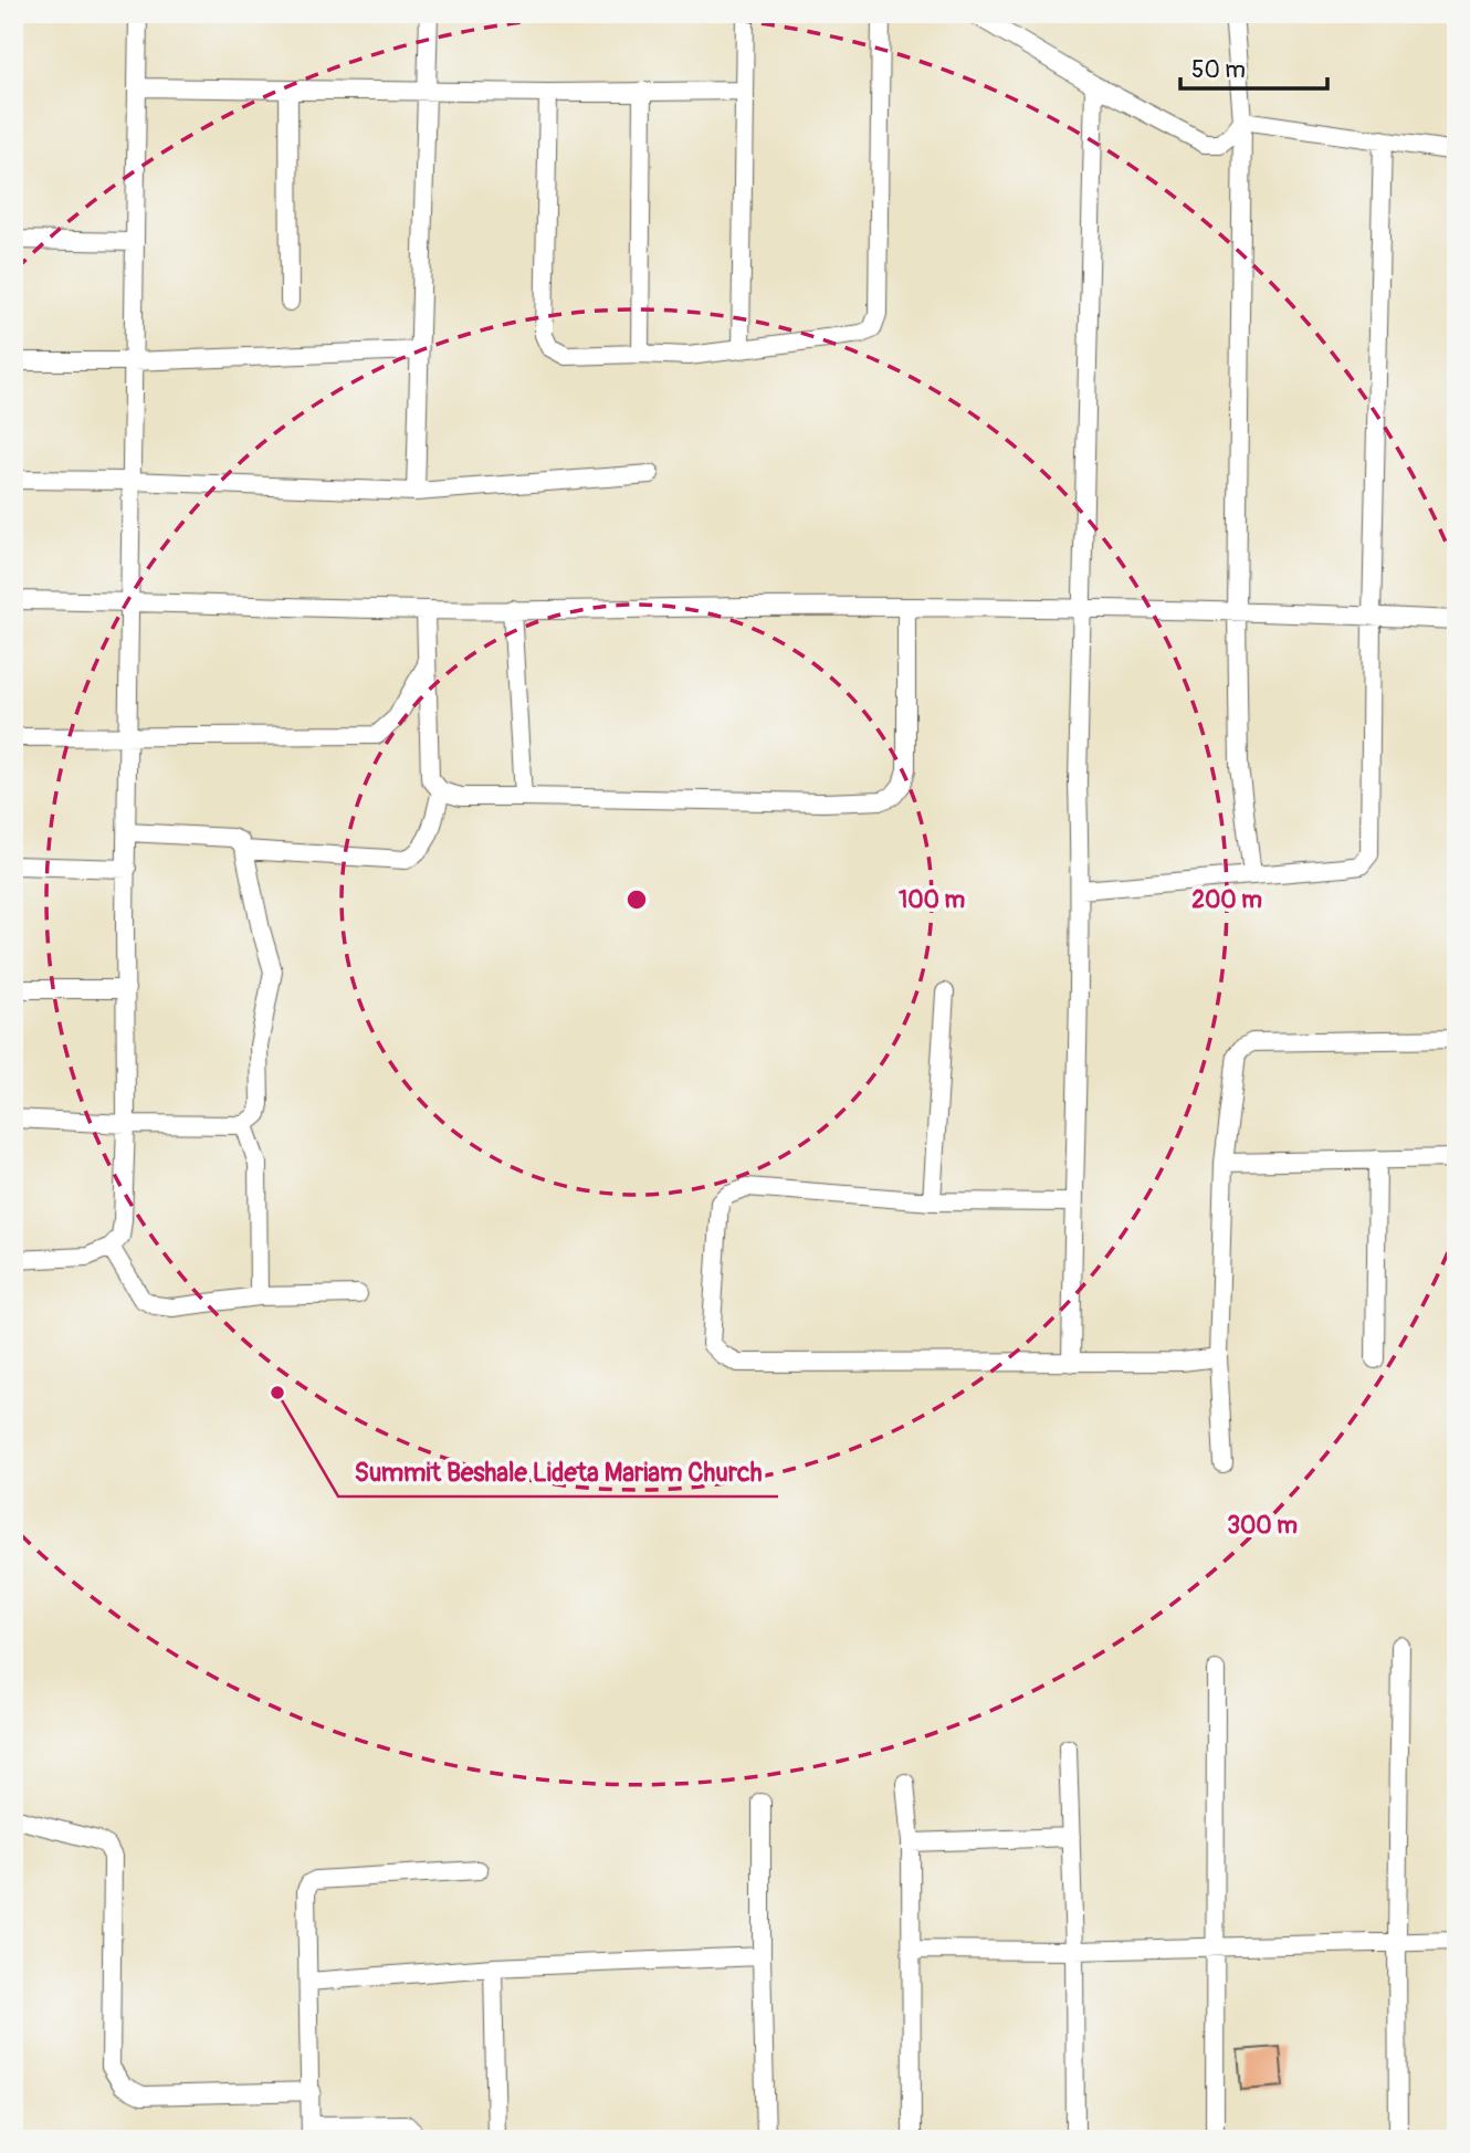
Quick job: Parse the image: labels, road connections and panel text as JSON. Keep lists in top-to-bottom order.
{
  "places": ["Summit Beshale Lideta Mariam Church"],
  "scale_bar": "50 m",
  "rings": ["100 m", "200 m", "300 m"]
}
